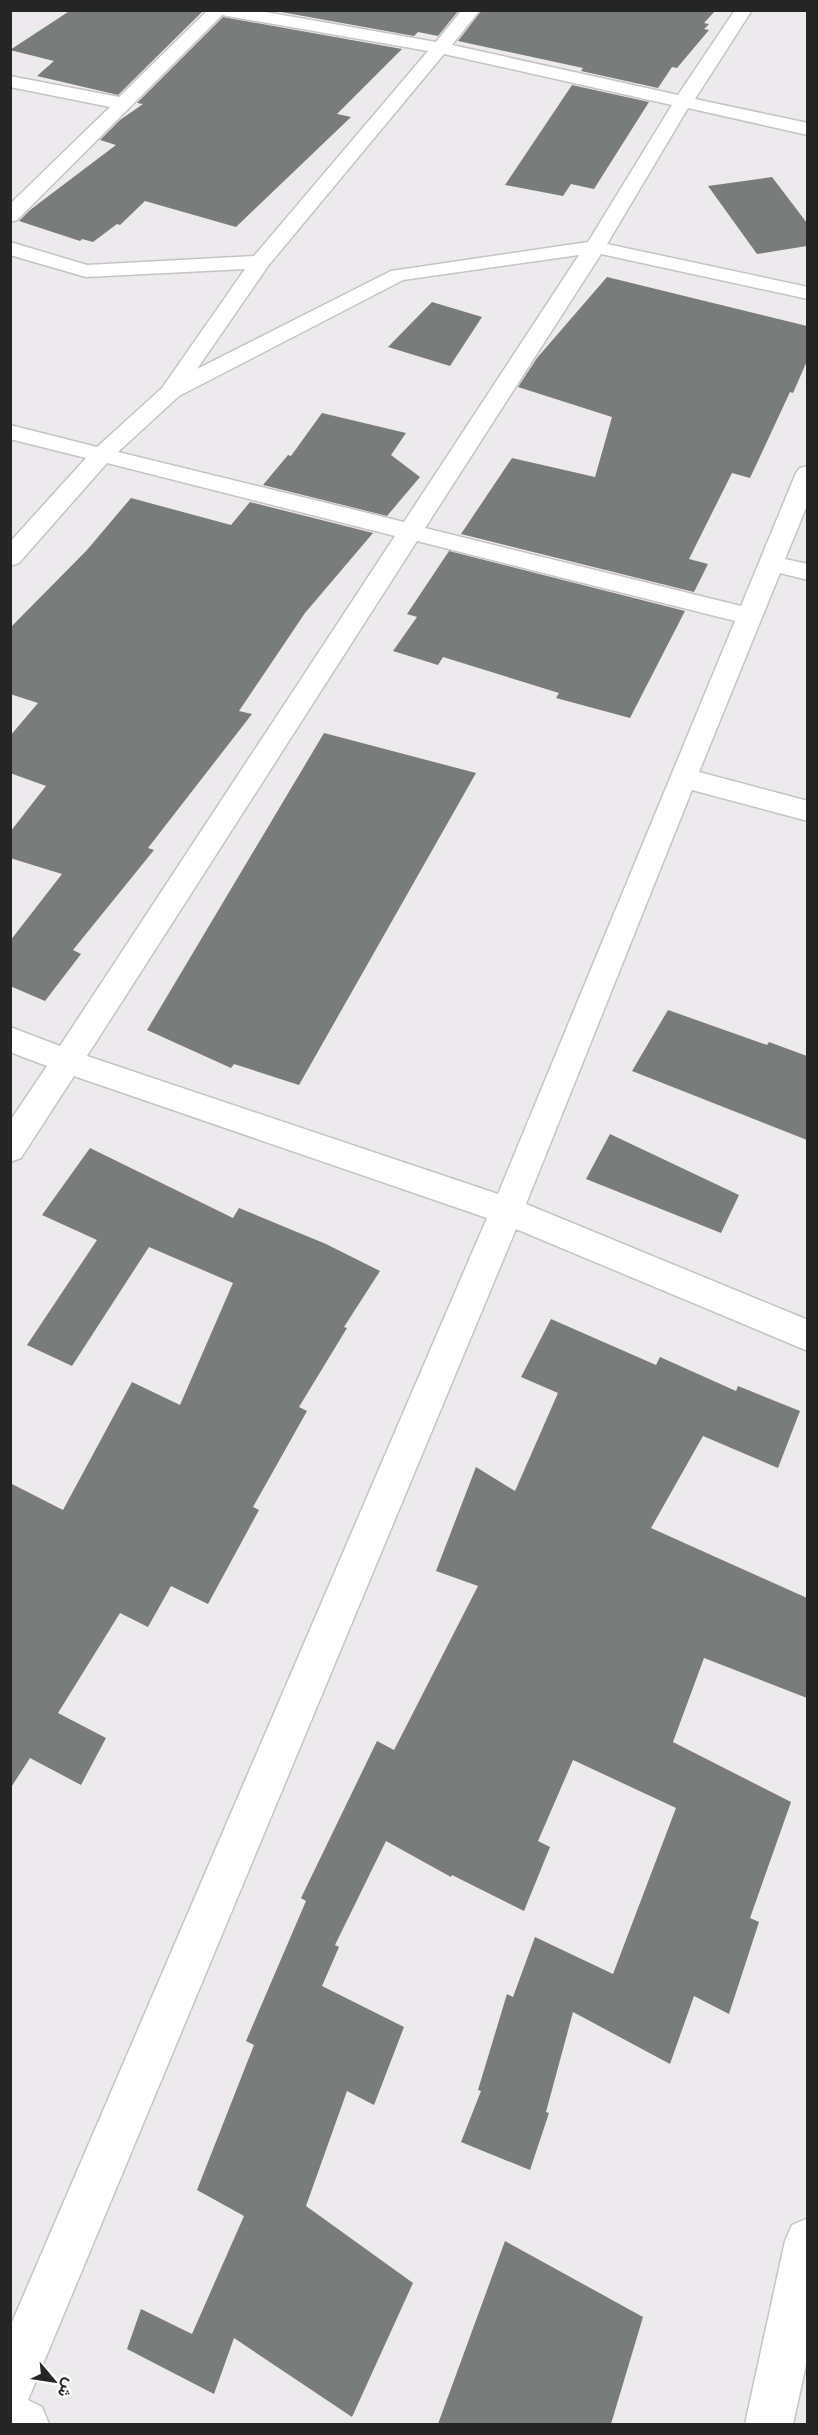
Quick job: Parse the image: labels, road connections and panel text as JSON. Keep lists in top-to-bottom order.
{
  "north": "bottom right"
}
